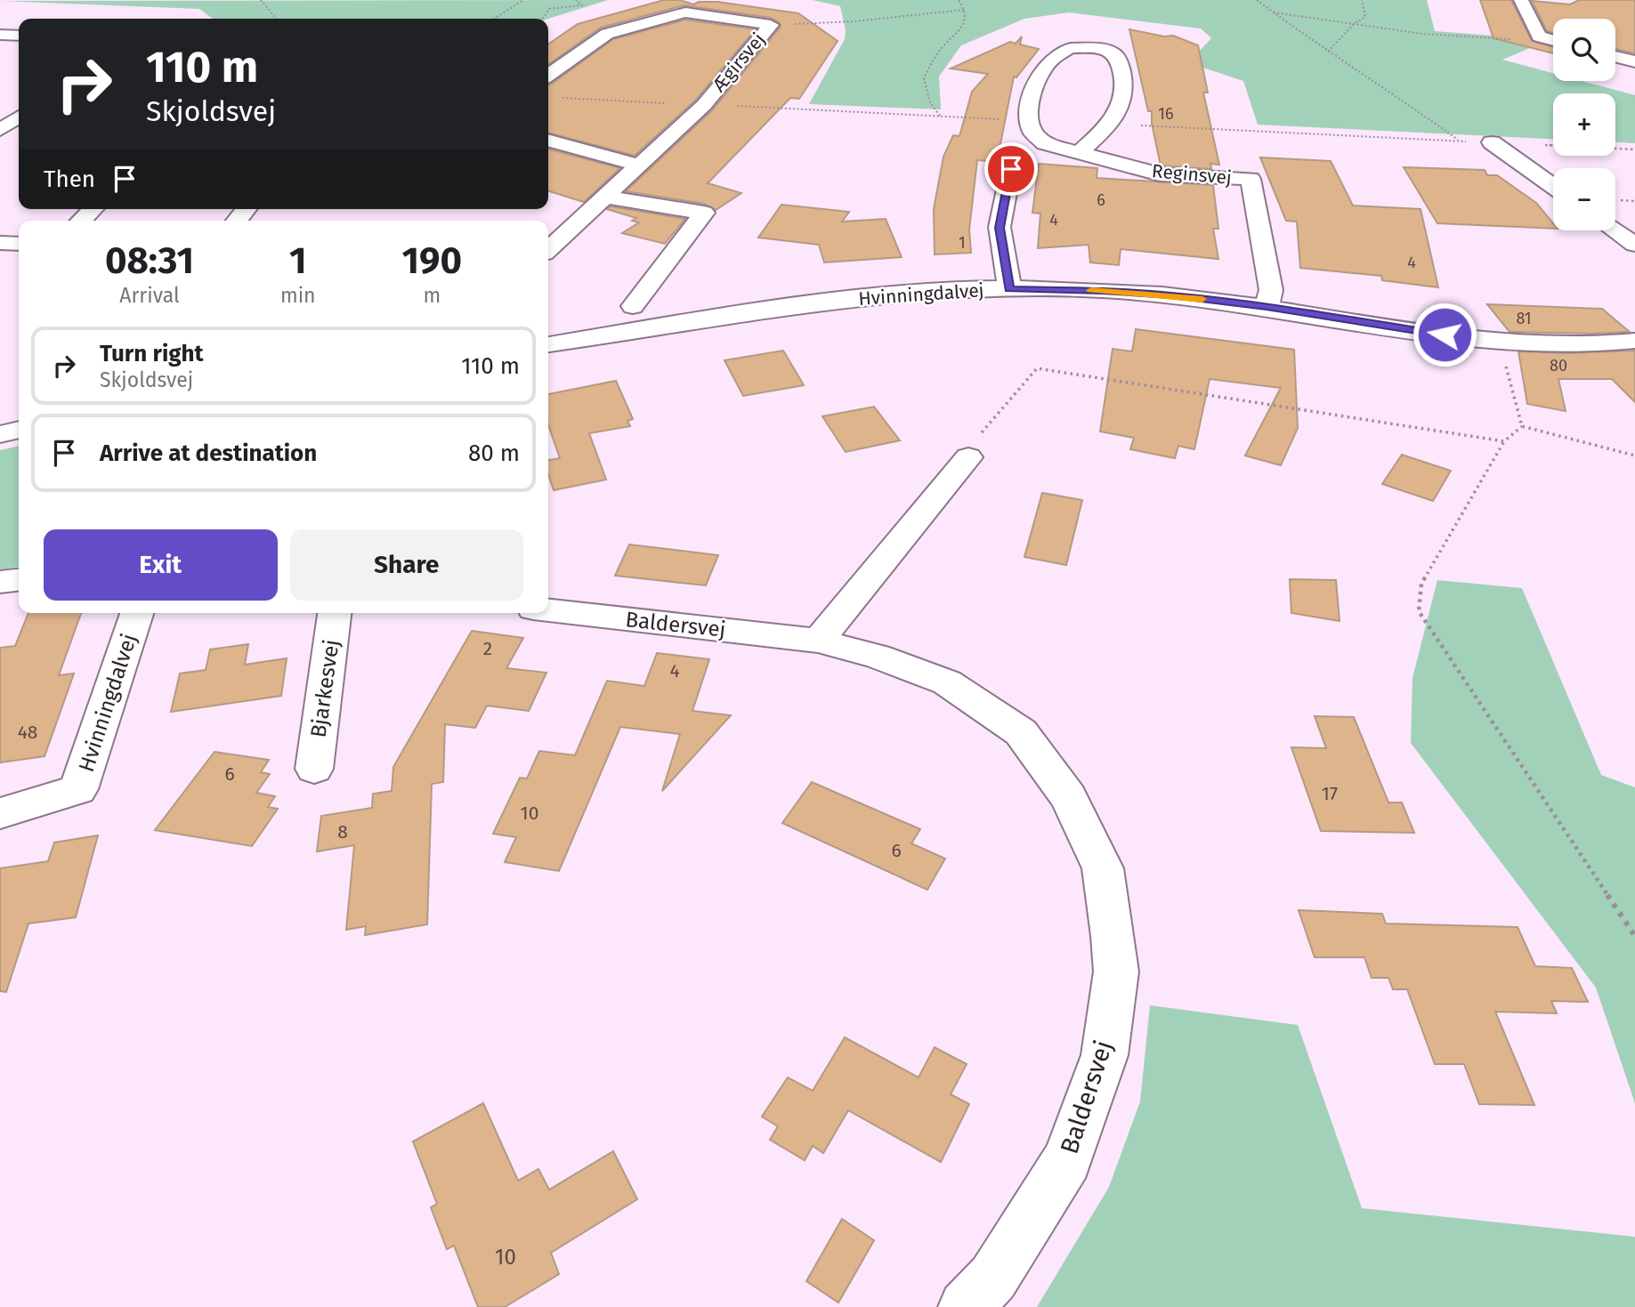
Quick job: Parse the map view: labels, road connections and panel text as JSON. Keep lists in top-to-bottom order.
{
  "streets": {
    "street": [
      "Ægirsvej",
      "Reginsvej",
      "Hvinningdalvej",
      "Baldersvej",
      "Bjarkesvej"
    ]
  },
  "crossings": [
    ["Reginsvej", "Hvinningdalvej"]
  ],
  "house_numbers": [
    "16",
    "6",
    "4",
    "1",
    "4",
    "81",
    "80",
    "2",
    "4",
    "48",
    "6",
    "17",
    "10",
    "8",
    "6",
    "10"
  ],
  "page": {
    "map_buttons": ["+", "−"],
    "turn": ["110 m", "Skjoldsvej"],
    "then": "Then",
    "eta": [
      "08:31",
      "Arrival",
      "1",
      "min",
      "190",
      "m"
    ],
    "list": [
      {
        "name": "Turn right",
        "note": "Skjoldsvej",
        "value": "110 m"
      },
      {
        "name": "Arrive at destination",
        "value": "80 m"
      }
    ],
    "buttons": ["Exit", "Share"]
  }
}
